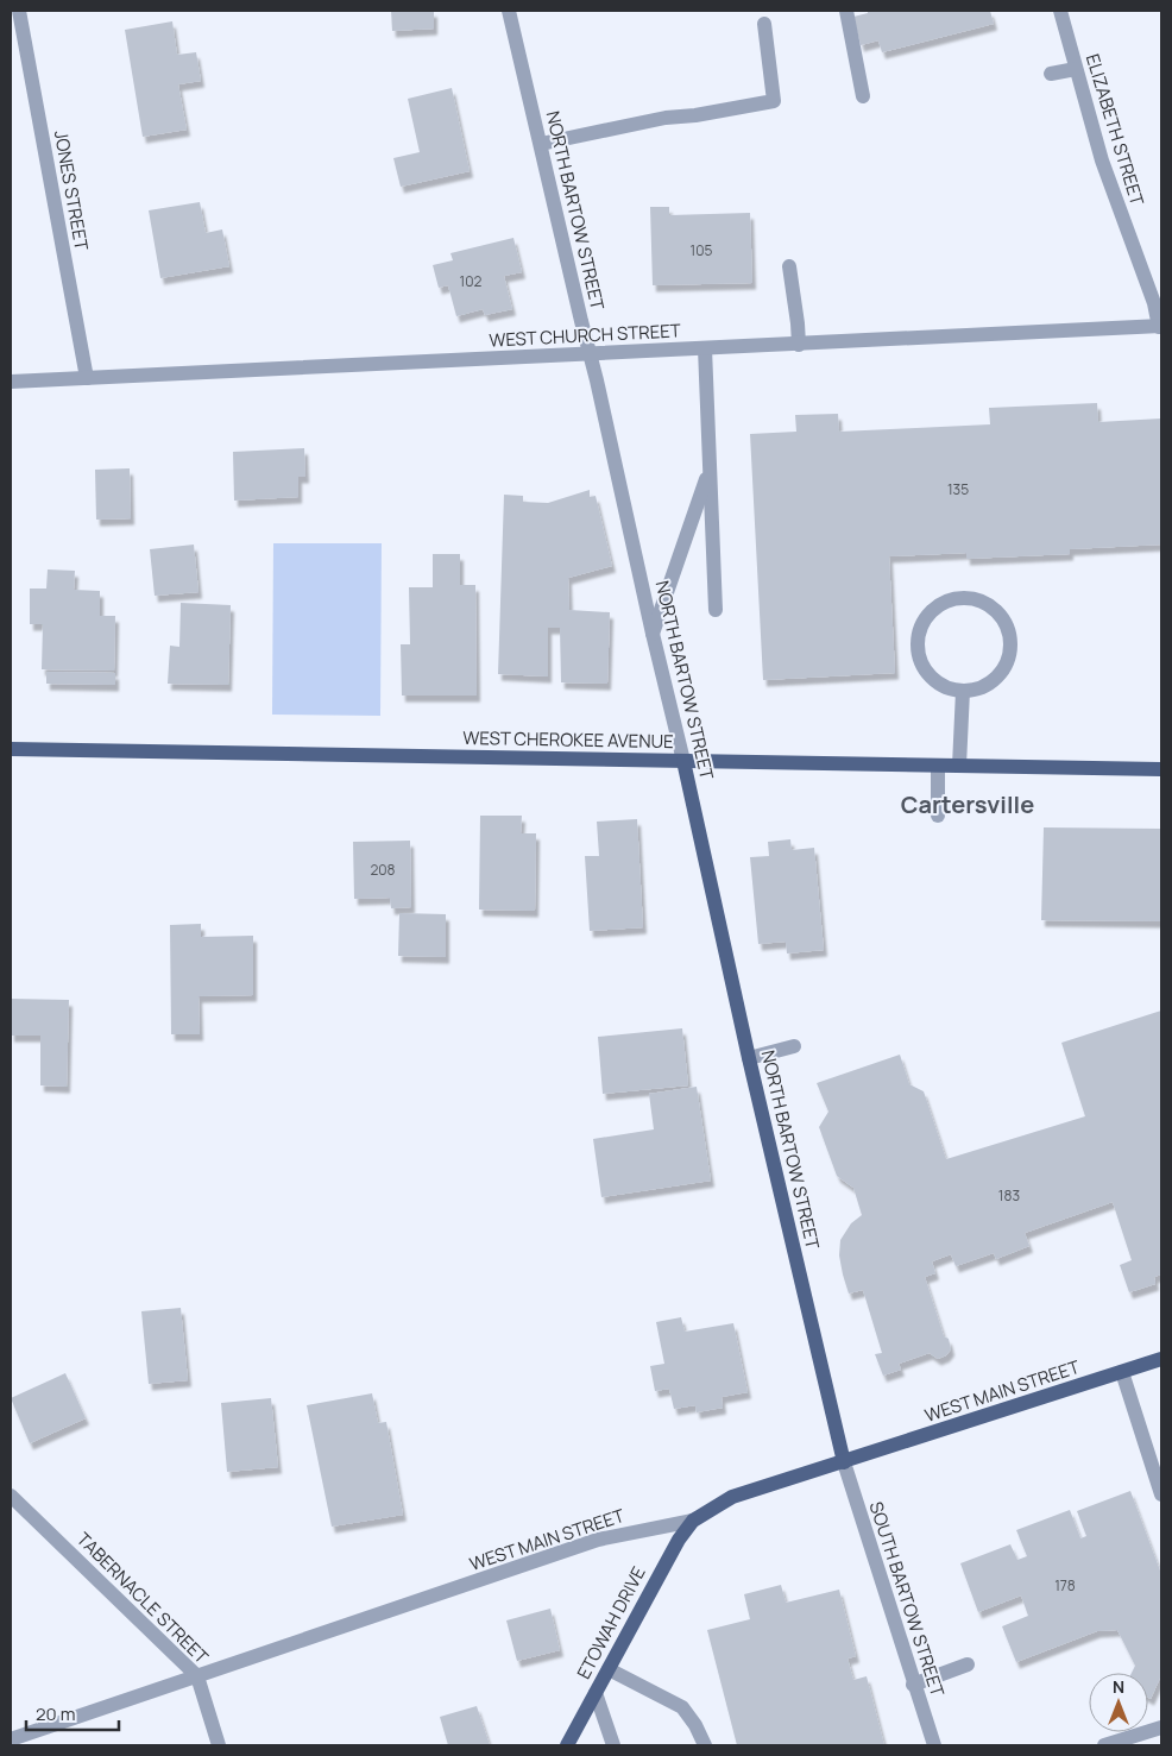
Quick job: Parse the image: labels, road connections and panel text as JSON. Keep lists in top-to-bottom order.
{
  "streets": {
    "main road": [
      "NORTH BARTOW STREET",
      "WEST CHEROKEE AVENUE",
      "WEST MAIN STREET",
      "ETOWAH DRIVE"
    ],
    "street": [
      "ELIZABETH STREET",
      "JONES STREET",
      "WEST CHURCH STREET",
      "TABERNACLE STREET",
      "SOUTH BARTOW STREET"
    ]
  },
  "crossings": [
    ["ELIZABETH STREET", "WEST CHURCH STREET"],
    ["JONES STREET", "WEST CHURCH STREET"],
    ["NORTH BARTOW STREET", "WEST CHURCH STREET"],
    ["NORTH BARTOW STREET", "WEST CHEROKEE AVENUE"],
    ["NORTH BARTOW STREET", "WEST MAIN STREET"],
    ["NORTH BARTOW STREET", "SOUTH BARTOW STREET"],
    ["WEST MAIN STREET", "TABERNACLE STREET"],
    ["WEST MAIN STREET", "SOUTH BARTOW STREET"],
    ["WEST MAIN STREET", "ETOWAH DRIVE"]
  ],
  "districts": ["Cartersville"],
  "house_numbers": [
    "105",
    "102",
    "135",
    "208",
    "183",
    "178"
  ],
  "scale_bar": "20 m",
  "north": "top"
}
